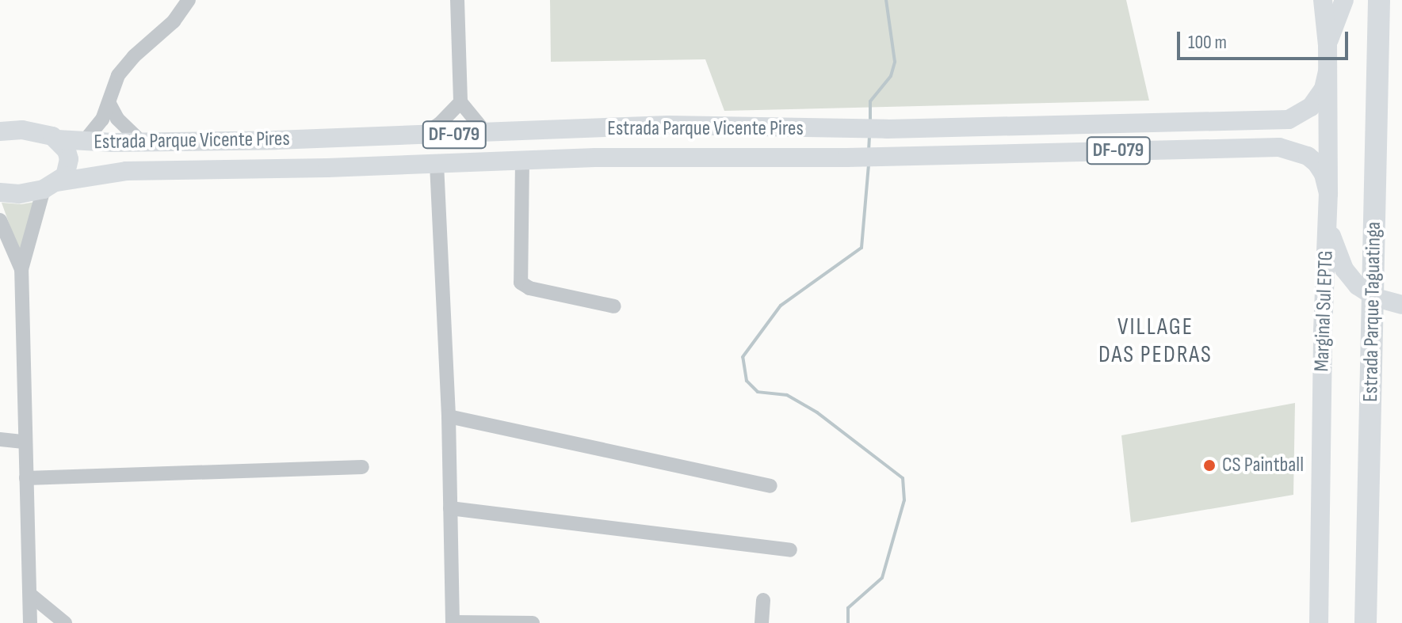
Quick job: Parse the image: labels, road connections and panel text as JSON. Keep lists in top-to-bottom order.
{
  "streets": {
    "highway": ["Estrada Parque Taguatinga"],
    "main road": ["Estrada Parque Vicente Pires", "DF-079", "Marginal Sul EPTG"]
  },
  "crossings": [
    ["Estrada Parque Vicente Pires", "DF-079"],
    ["Estrada Parque Vicente Pires", "Marginal Sul EPTG"]
  ],
  "districts": ["VILLAGE DAS PEDRAS"],
  "places": ["CS Paintball"],
  "scale_bar": "100 m"
}
